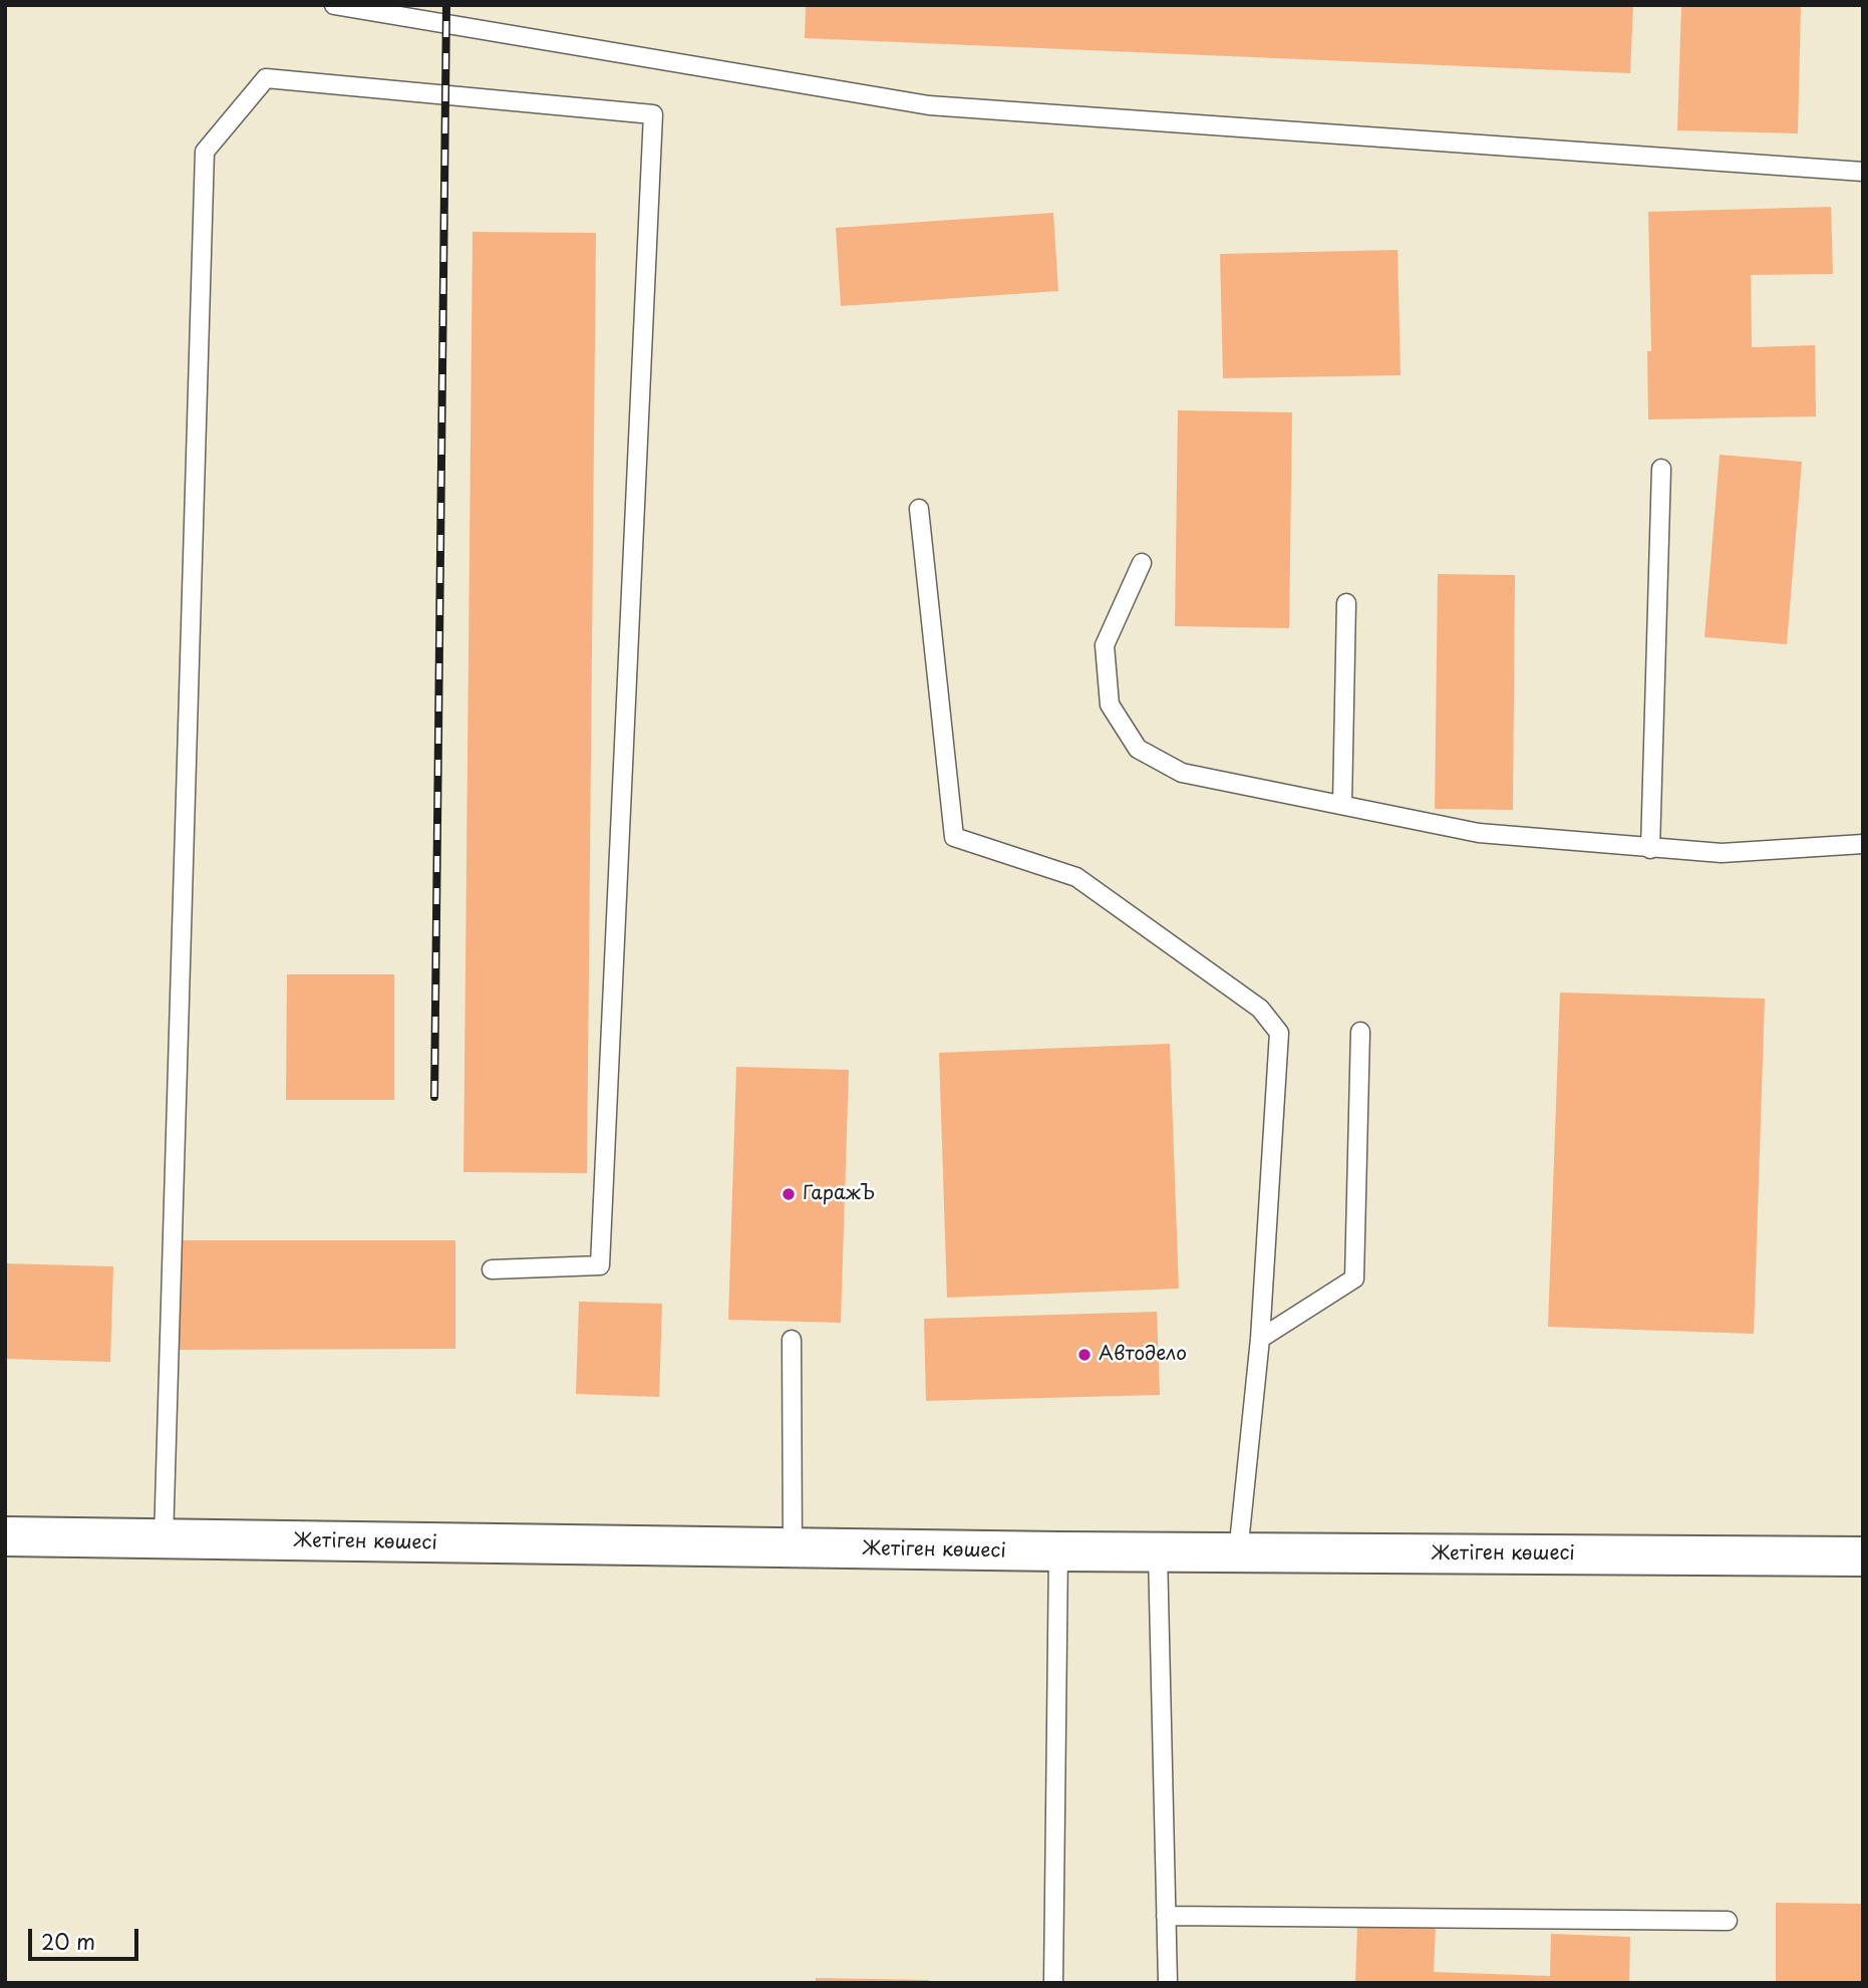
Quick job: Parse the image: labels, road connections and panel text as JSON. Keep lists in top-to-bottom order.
{
  "streets": {
    "street": ["Жетіген көшесі"]
  },
  "places": ["ГаражЪ", "Автодело"],
  "scale_bar": "20 m"
}
